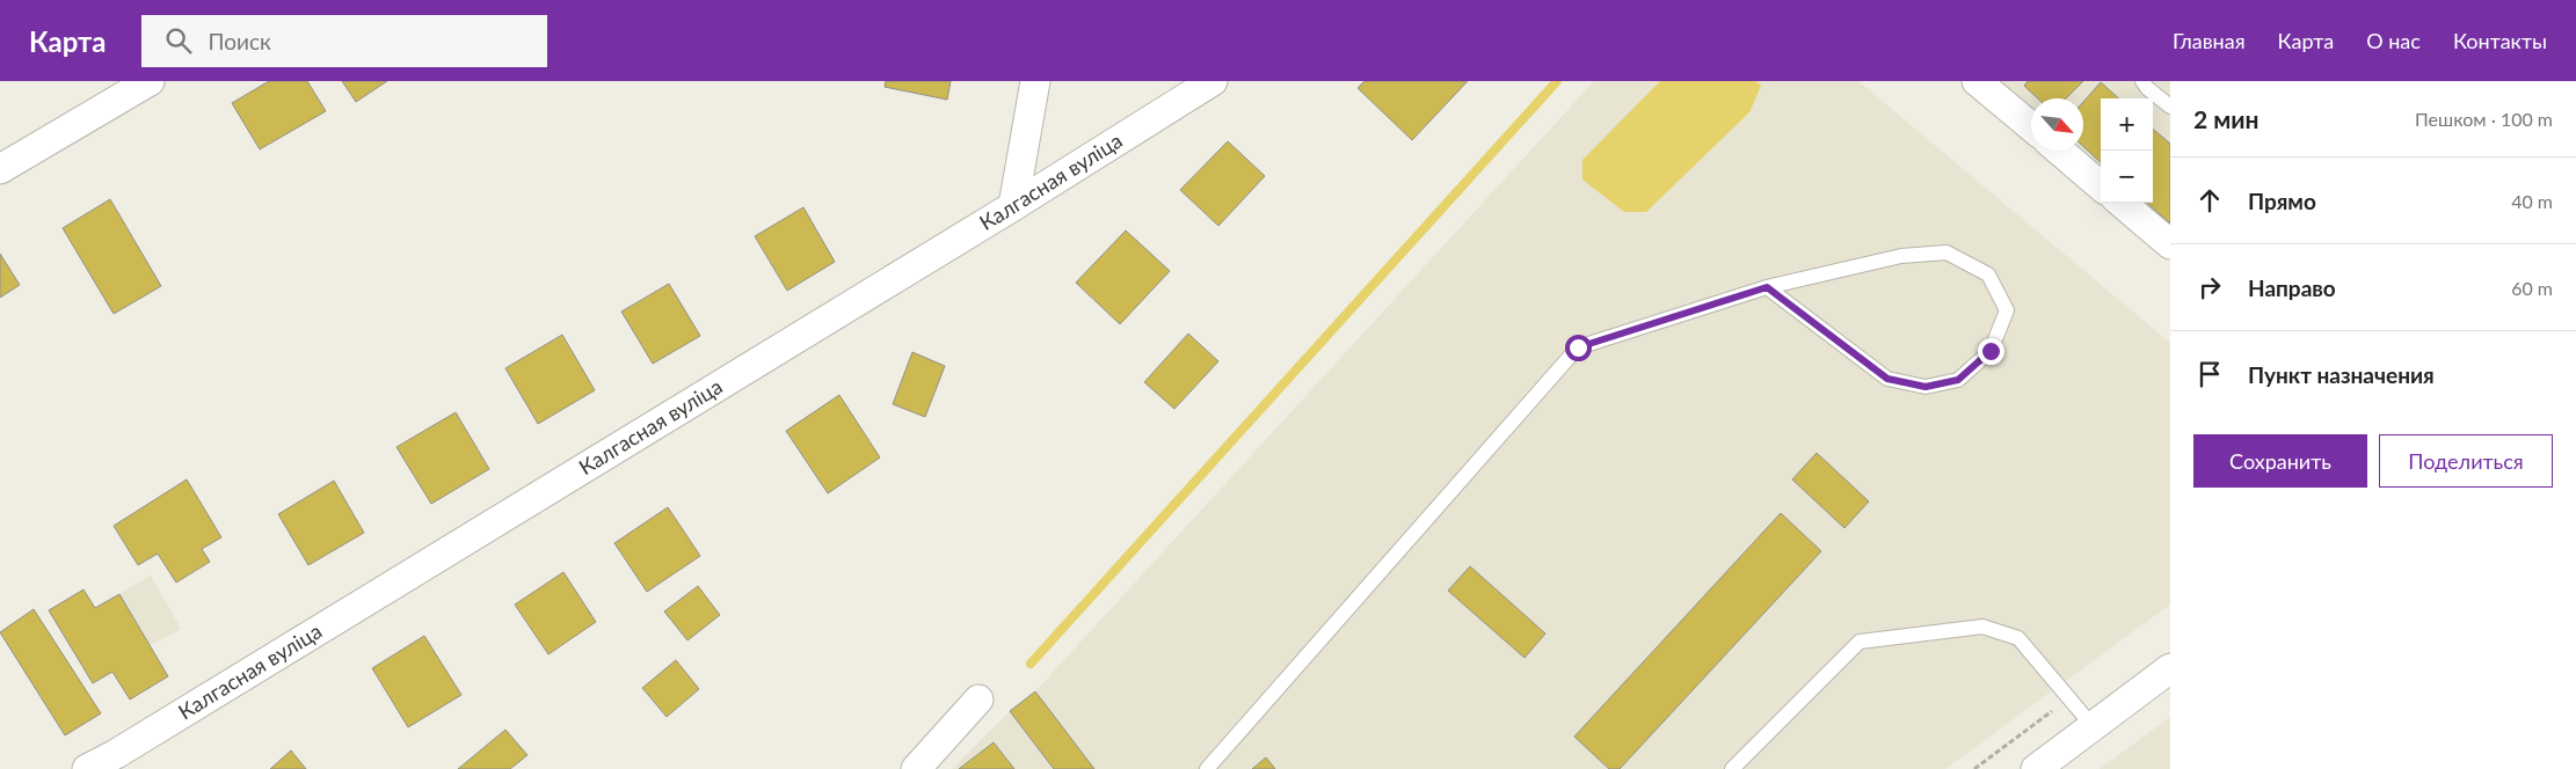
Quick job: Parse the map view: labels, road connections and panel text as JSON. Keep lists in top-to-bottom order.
{
  "streets": {
    "street": ["Калгасная вуліца"]
  },
  "north": "bottom right",
  "page": {
    "header": "Карта",
    "search": "Поиск",
    "nav": [
      "Главная",
      "Карта",
      "О нас",
      "Контакты"
    ],
    "heading": ["2 мин", "Пешком · 100 m"],
    "map_buttons": ["+", "−"],
    "list": [
      ["Прямо", "40 m"],
      ["Направо", "60 m"],
      "Пункт назначения"
    ],
    "buttons": ["Сохранить", "Поделиться"]
  }
}
